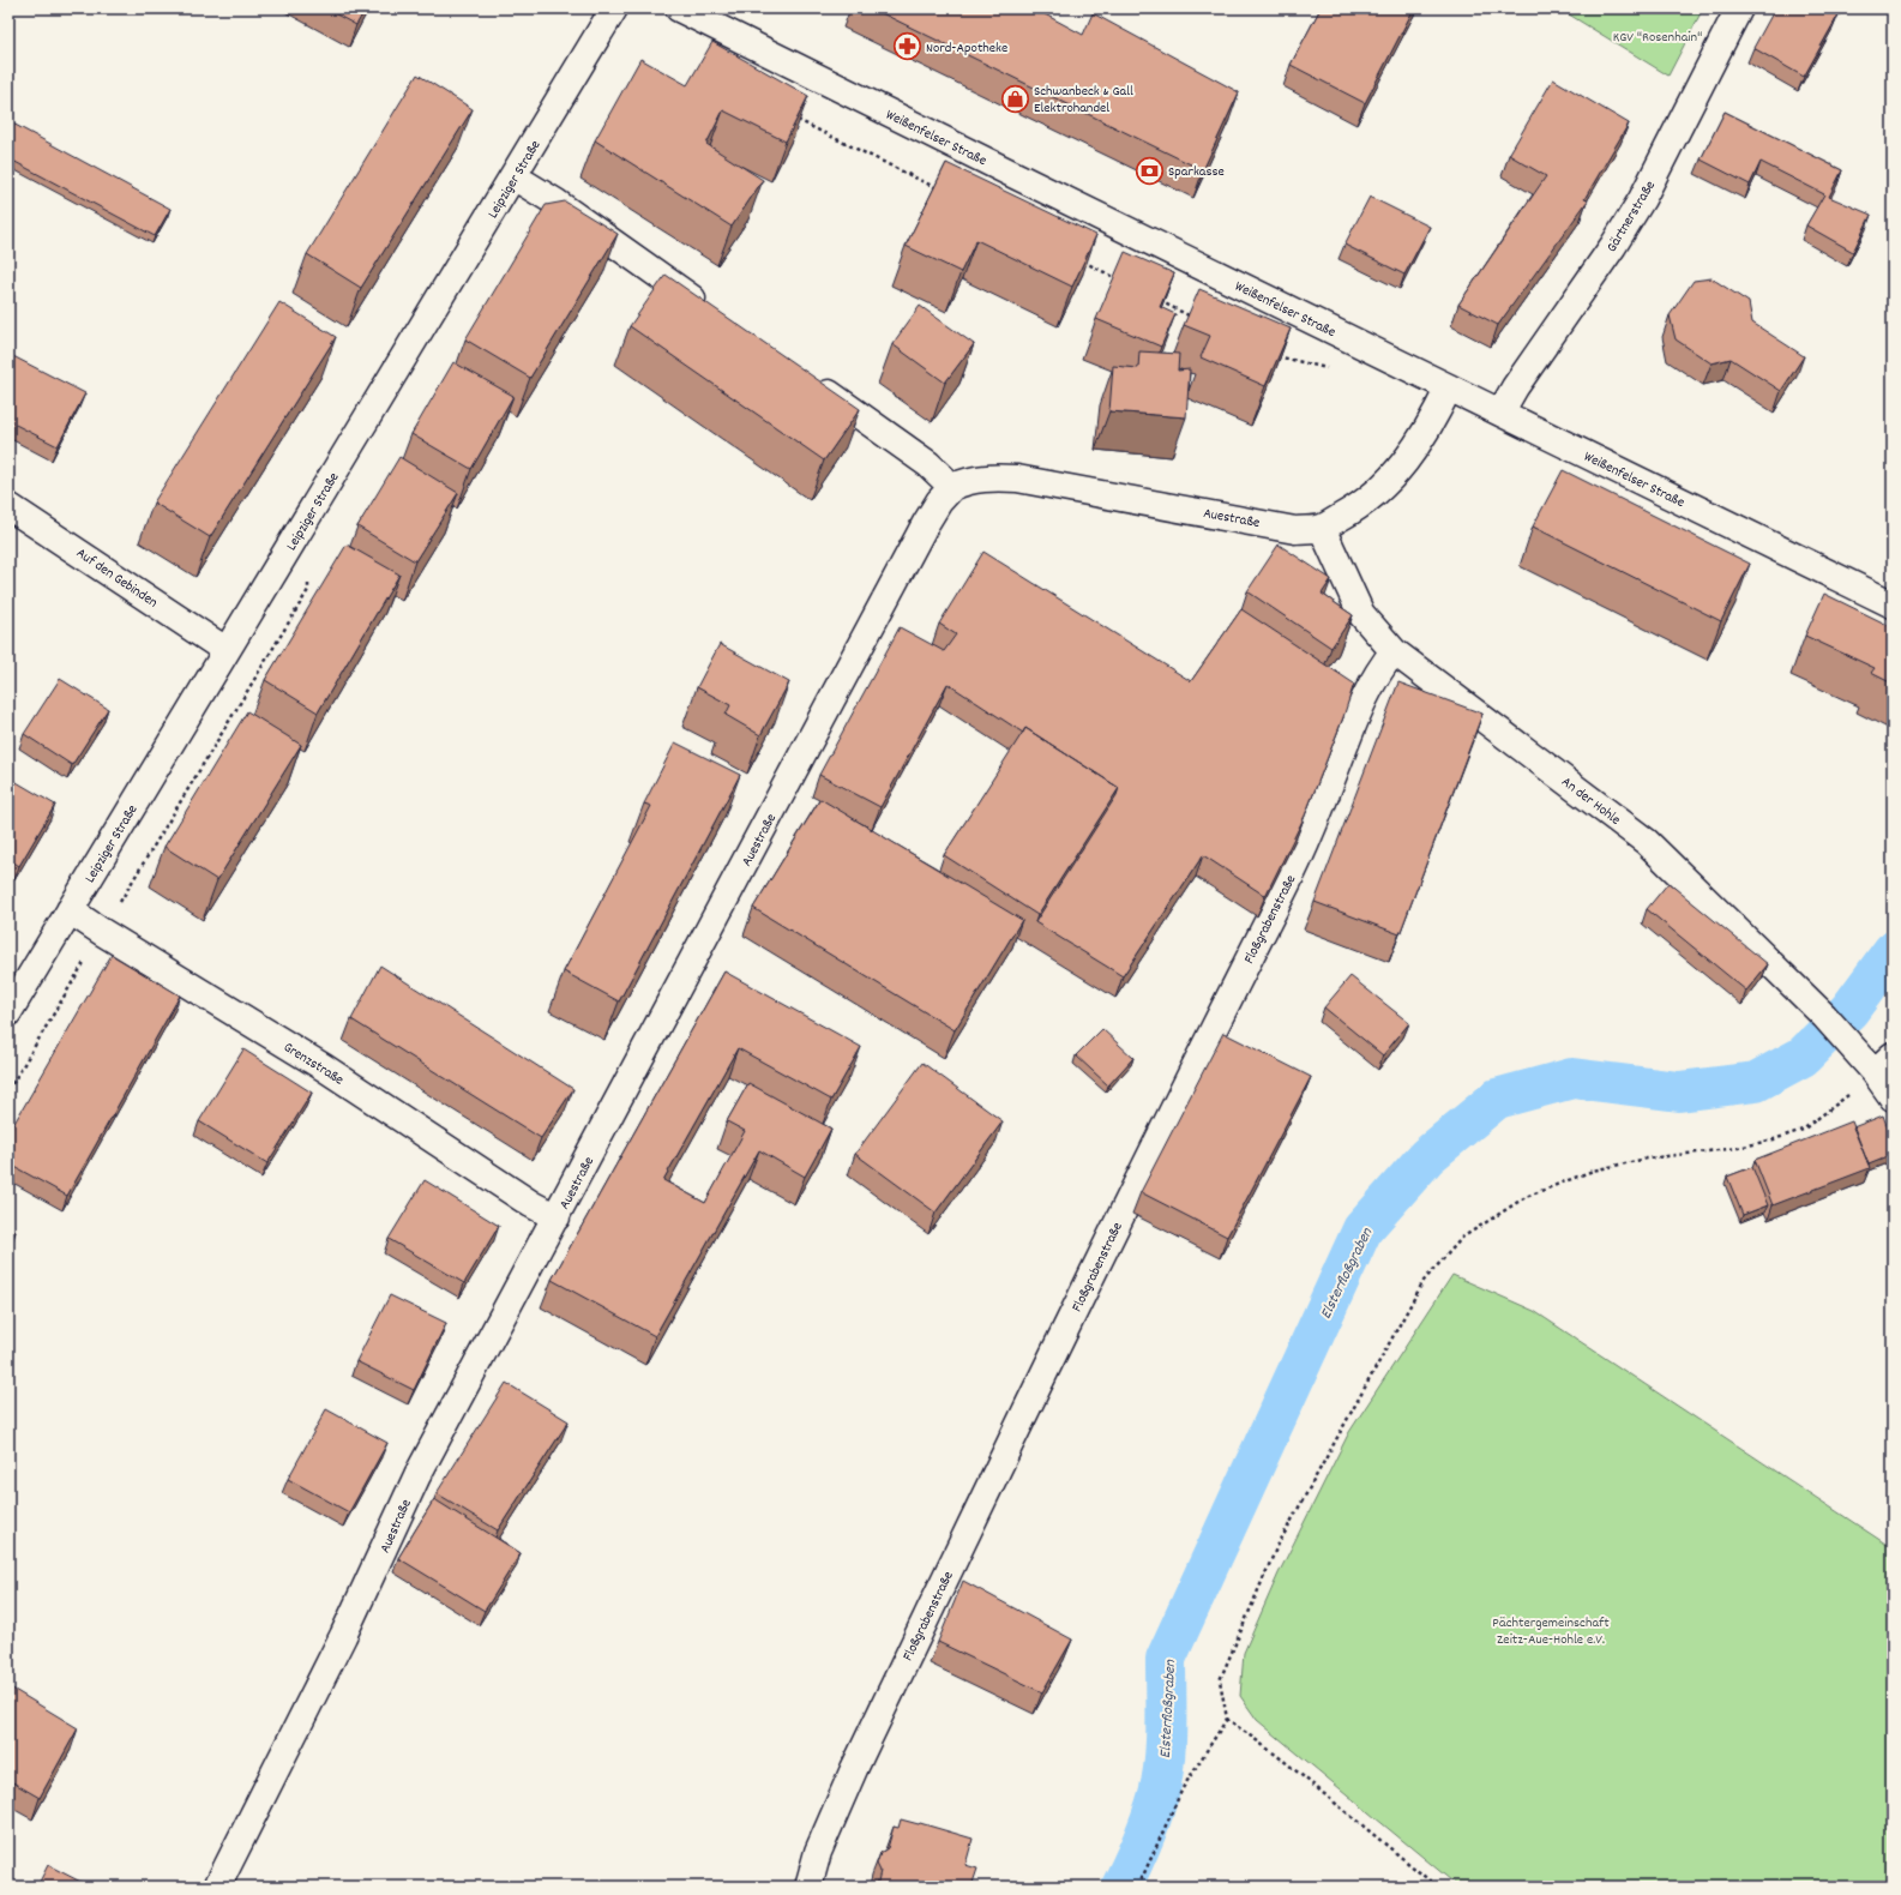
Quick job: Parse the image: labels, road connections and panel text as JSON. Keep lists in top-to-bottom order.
{
  "streets": {
    "street": [
      "Weißenfelser Straße",
      "Leipziger Straße",
      "Gärtnerstraße",
      "Auestraße",
      "Auf den Gebinden",
      "An der Hohle",
      "Floßgrabenstraße",
      "Grenzstraße"
    ]
  },
  "crossings": [
    ["Weißenfelser Straße", "Gärtnerstraße"],
    ["Weißenfelser Straße", "Auestraße"],
    ["Leipziger Straße", "Auf den Gebinden"],
    ["Leipziger Straße", "Grenzstraße"],
    ["Auestraße", "An der Hohle"],
    ["Auestraße", "Grenzstraße"],
    ["An der Hohle", "Floßgrabenstraße"]
  ],
  "water": ["Elsterfloßgraben"],
  "parks": ["KGV \"Rosenhain\"", "Pächtergemeinschaft Zeitz-Aue-Hohle e.V."],
  "places": {
    "pharmacy": ["Nord-Apotheke"],
    "shop": ["Schwanbeck & Gall Elektrohandel"],
    "bank": ["Sparkasse"]
  }
}
